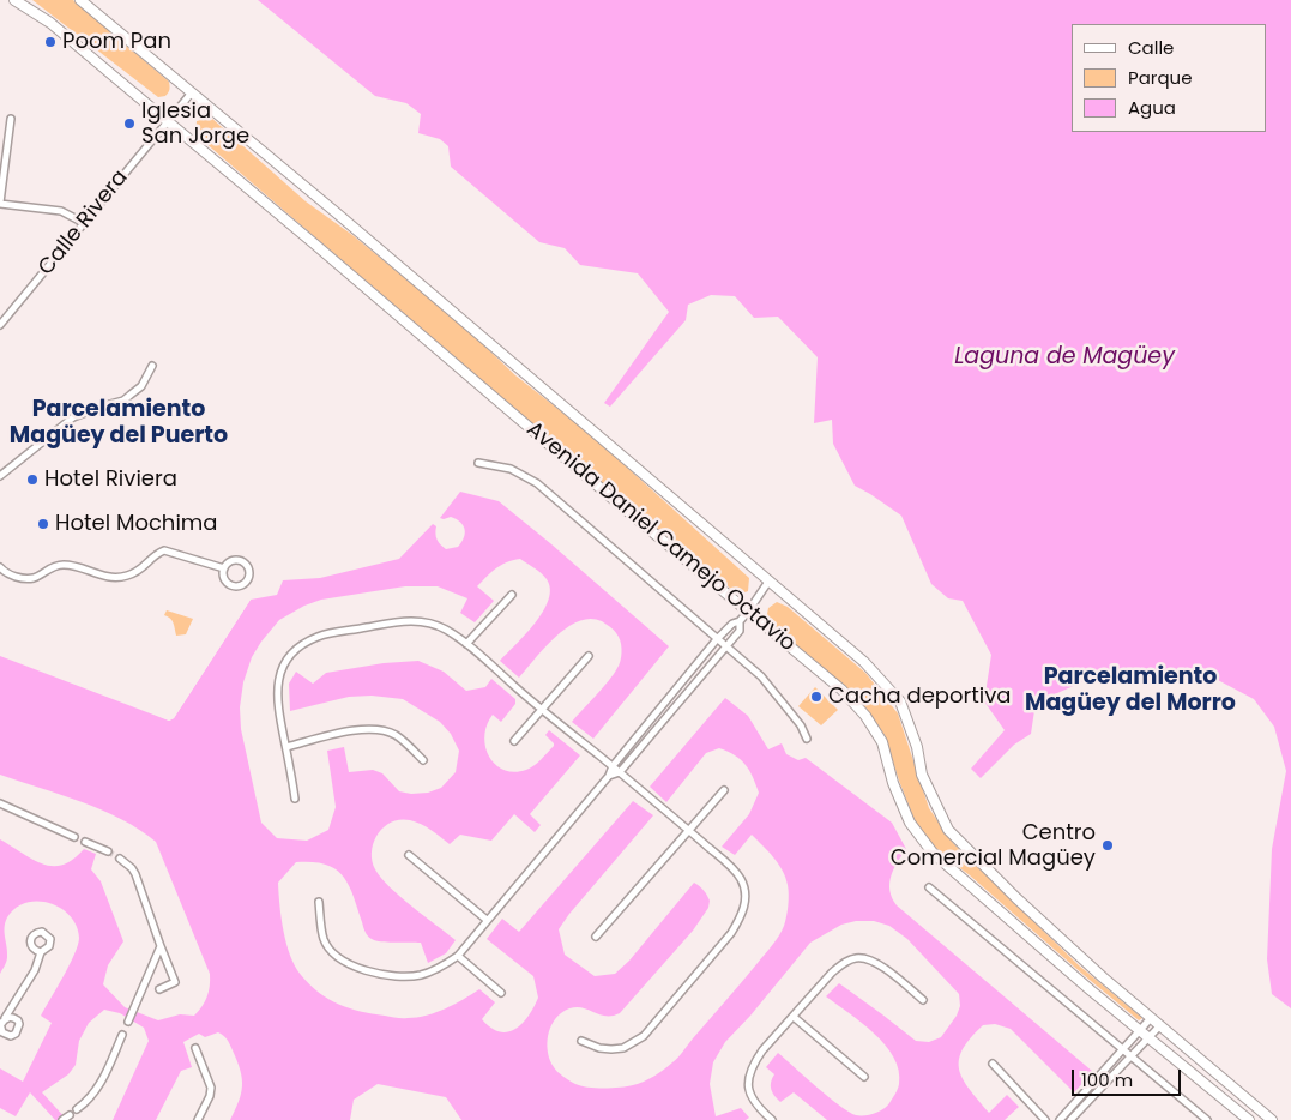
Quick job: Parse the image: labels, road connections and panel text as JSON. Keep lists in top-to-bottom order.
{
  "streets": {
    "main road": ["Avenida Daniel Camejo Octavio"],
    "street": ["Calle Rivera"]
  },
  "crossings": [
    ["Calle Rivera", "Avenida Daniel Camejo Octavio"]
  ],
  "districts": ["Parcelamiento Magüey del Puerto", "Parcelamiento Magüey del Morro"],
  "water": ["Laguna de Magüey"],
  "places": [
    "Poom Pan",
    "Iglesia San Jorge",
    "Hotel Riviera",
    "Hotel Mochima",
    "Cacha deportiva",
    "Centro Comercial Magüey"
  ],
  "legend": ["Calle", "Parque", "Agua"],
  "scale_bar": "100 m"
}
